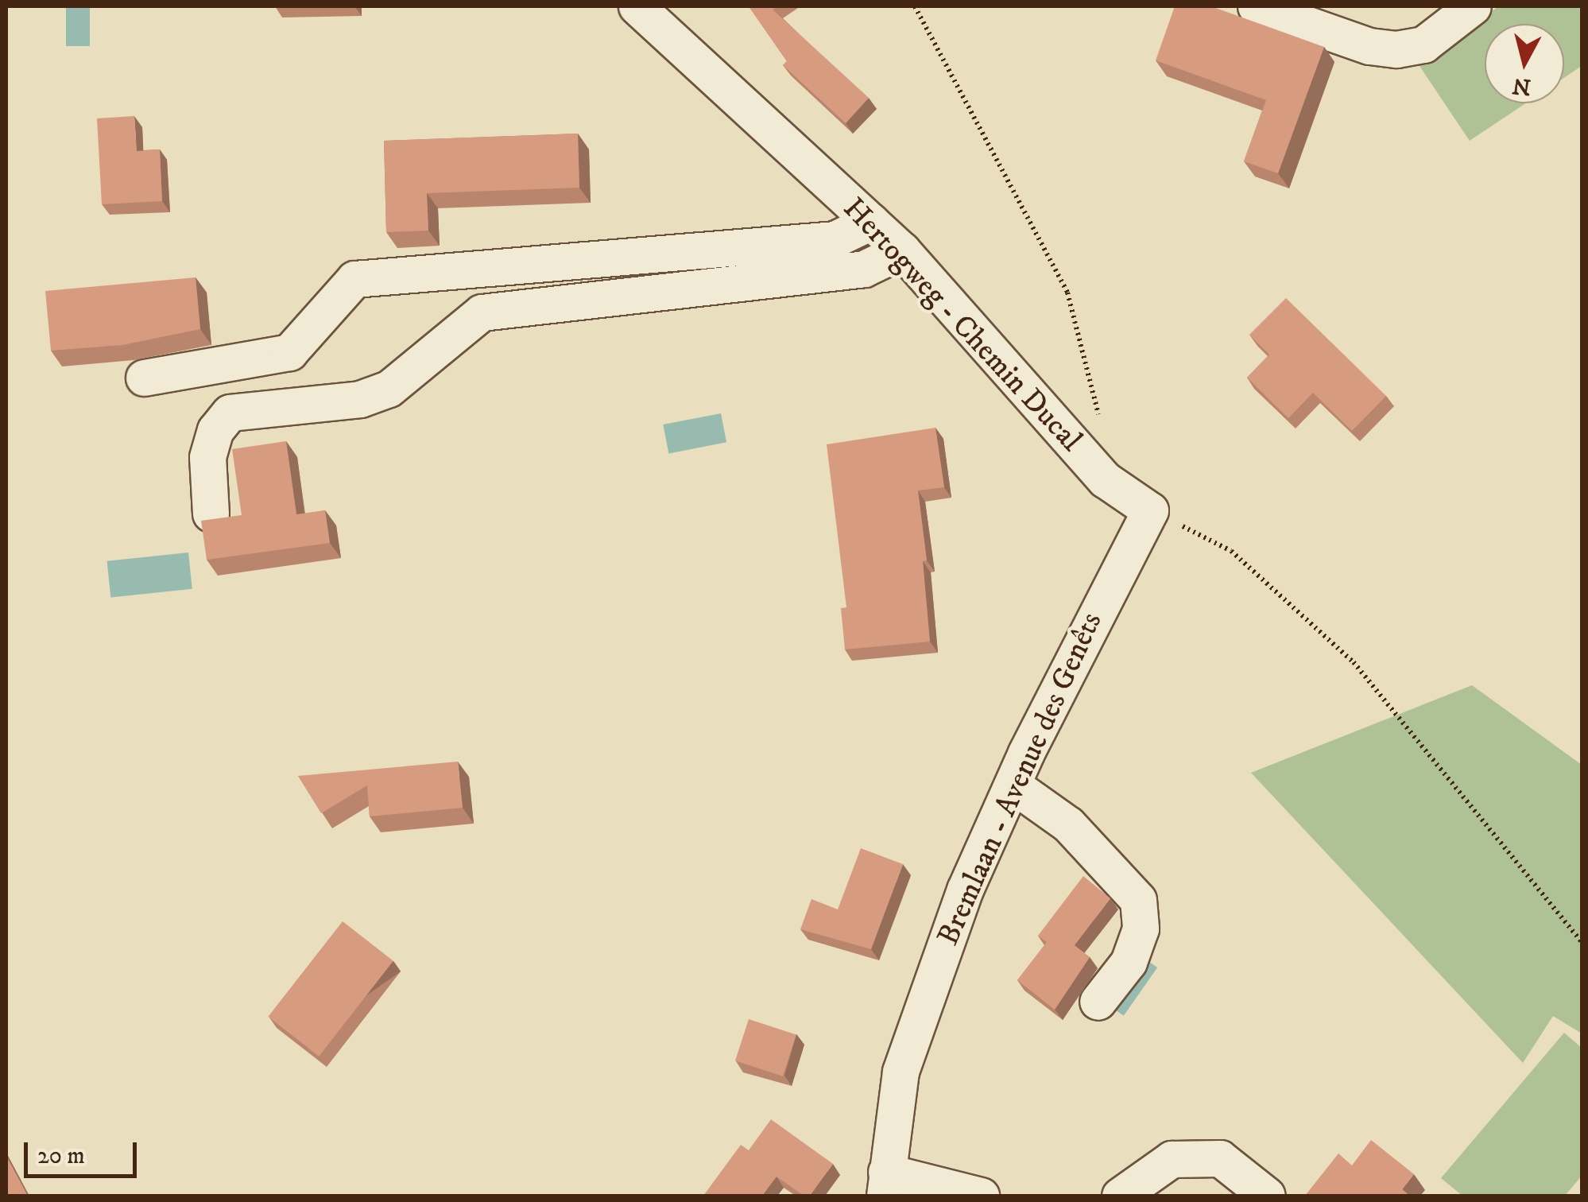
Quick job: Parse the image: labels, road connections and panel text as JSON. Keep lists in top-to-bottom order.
{
  "streets": {
    "street": ["Hertogweg - Chemin Ducal", "Bremlaan - Avenue des Genêts"]
  },
  "crossings": [
    ["Hertogweg - Chemin Ducal", "Bremlaan - Avenue des Genêts"]
  ],
  "scale_bar": "20 m",
  "north": "bottom"
}
